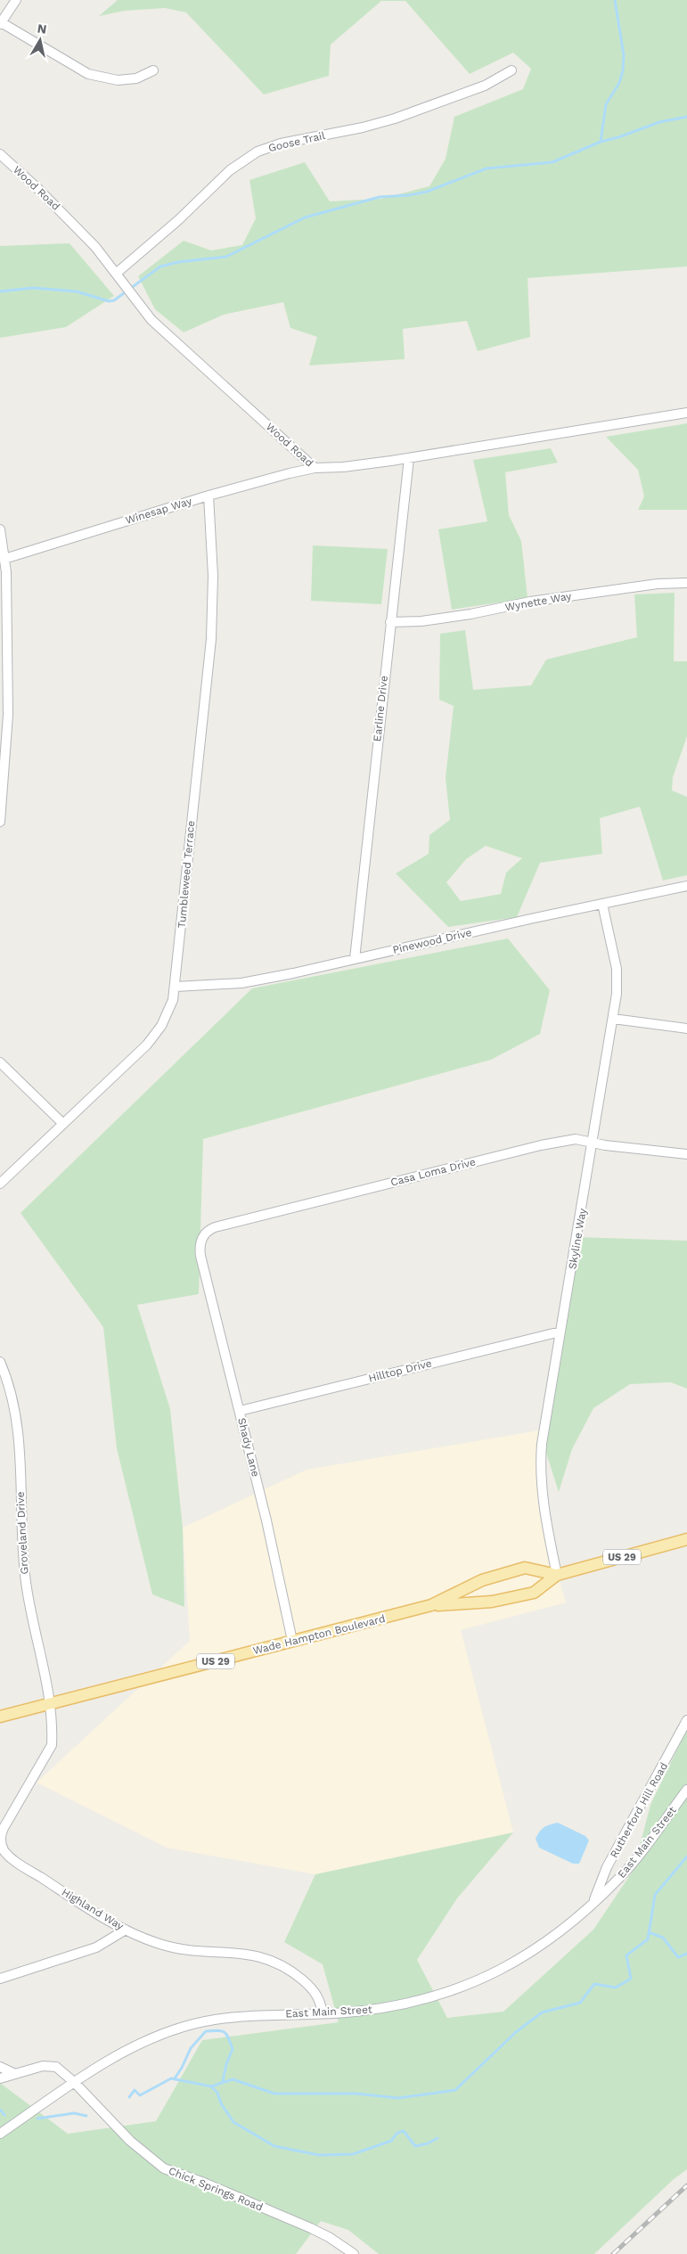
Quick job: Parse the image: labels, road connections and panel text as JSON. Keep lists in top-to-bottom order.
{
  "streets": {
    "main road": ["US 29", "Wade Hampton Boulevard"],
    "street": [
      "Goose Trail",
      "Wood Road",
      "Winesap Way",
      "Wynette Way",
      "Earline Drive",
      "Tumbleweed Terrace",
      "Pinewood Drive",
      "Casa Loma Drive",
      "Skyline Way",
      "Hilltop Drive",
      "Shady Lane",
      "Groveland Drive",
      "Rutherford Hill Road",
      "East Main Street",
      "Highland Way",
      "Chick Springs Road"
    ]
  },
  "crossings": [
    ["Goose Trail", "Wood Road"],
    ["Wood Road", "Winesap Way"],
    ["Wood Road", "Earline Drive"],
    ["Winesap Way", "Tumbleweed Terrace"],
    ["Wynette Way", "Earline Drive"],
    ["Earline Drive", "Pinewood Drive"],
    ["Tumbleweed Terrace", "Pinewood Drive"],
    ["Pinewood Drive", "Skyline Way"],
    ["Casa Loma Drive", "Skyline Way"],
    ["Casa Loma Drive", "Shady Lane"],
    ["Skyline Way", "Hilltop Drive"],
    ["Skyline Way", "Wade Hampton Boulevard"],
    ["Hilltop Drive", "Shady Lane"],
    ["Shady Lane", "Wade Hampton Boulevard"],
    ["Groveland Drive", "Wade Hampton Boulevard"],
    ["Groveland Drive", "Highland Way"],
    ["Wade Hampton Boulevard", "Highland Way"],
    ["Rutherford Hill Road", "East Main Street"],
    ["East Main Street", "Highland Way"],
    ["East Main Street", "Chick Springs Road"]
  ],
  "north": "top"
}
